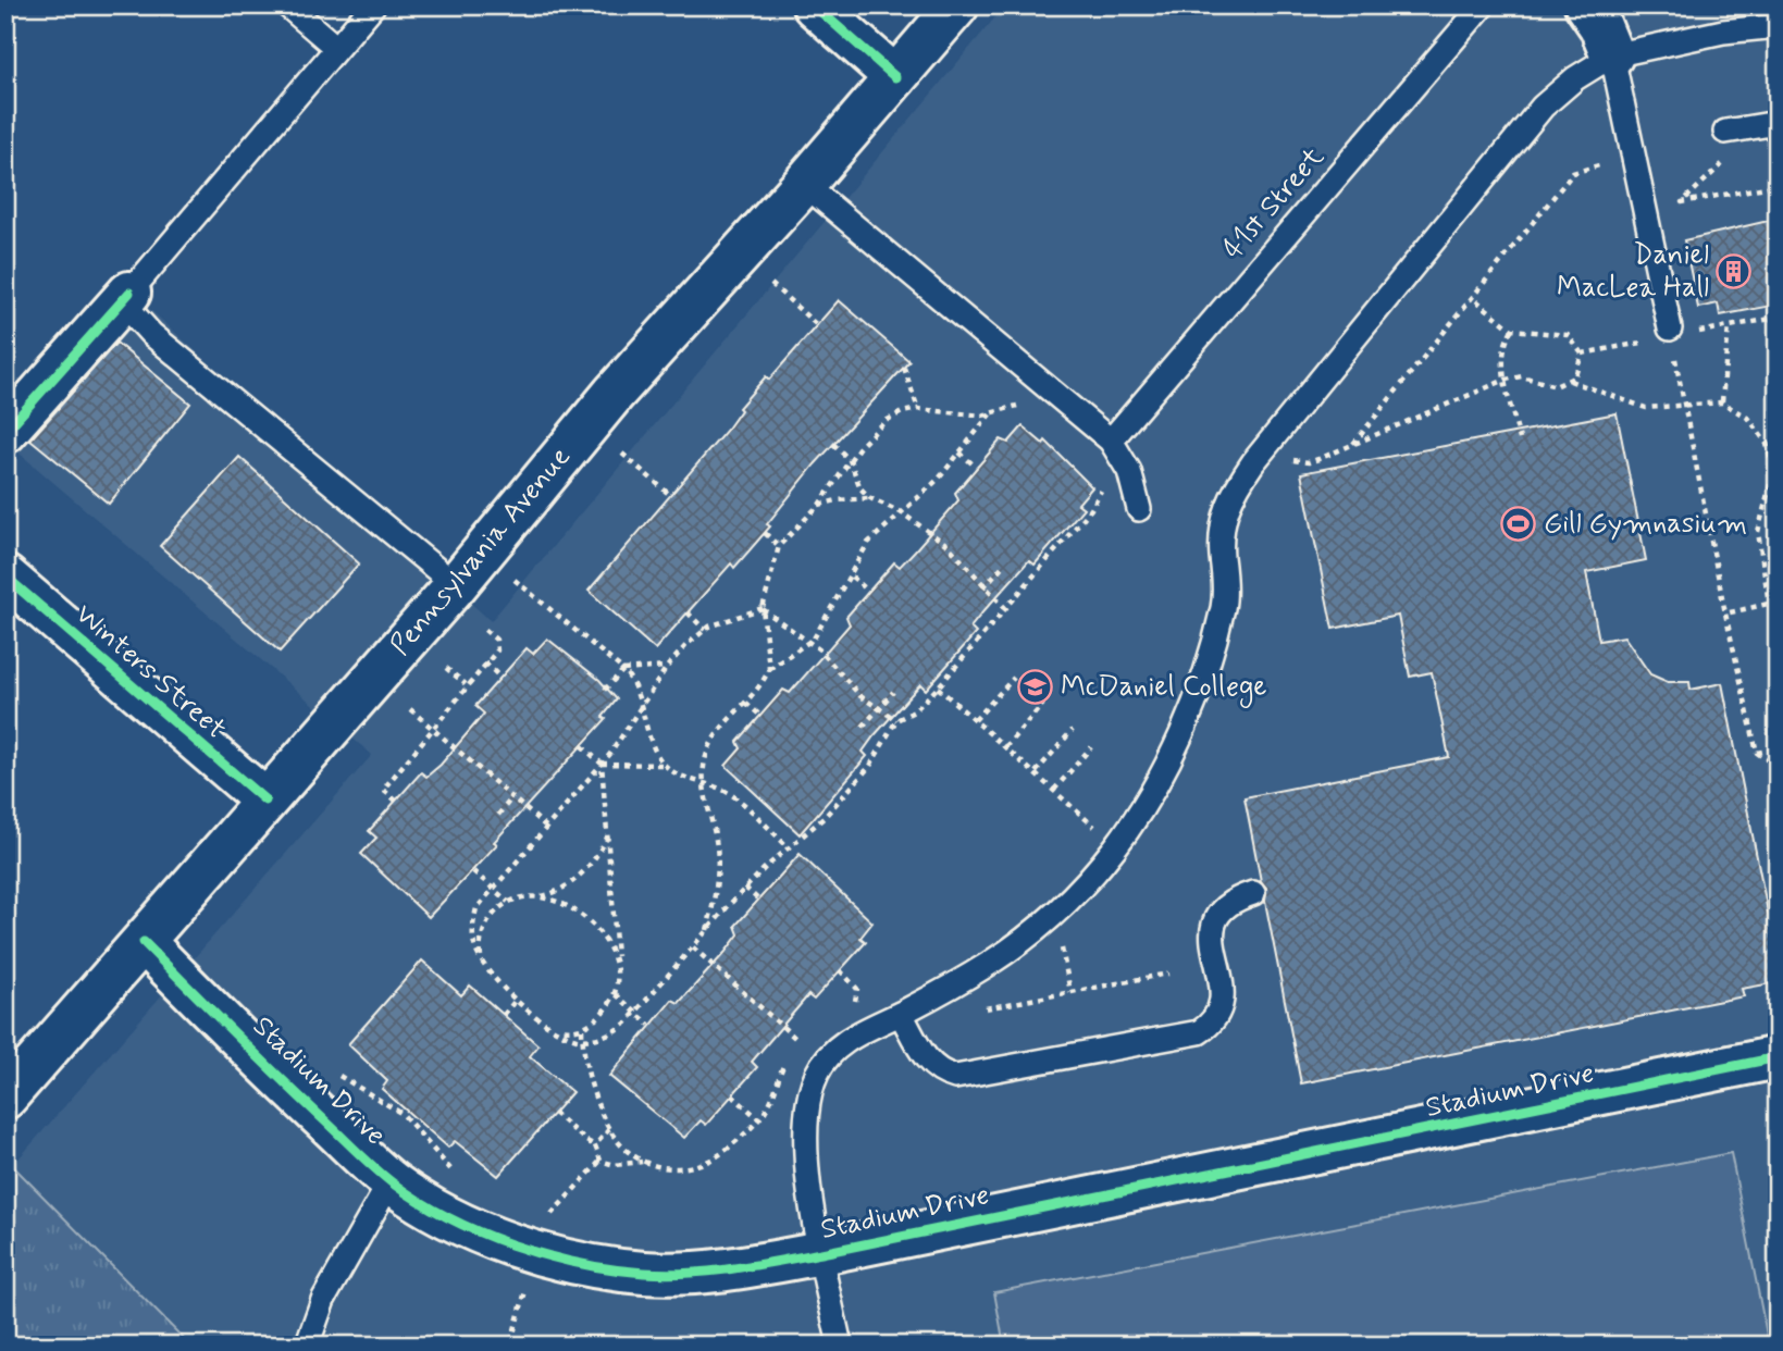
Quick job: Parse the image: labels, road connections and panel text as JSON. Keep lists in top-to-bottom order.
{
  "streets": {
    "street": ["Pennsylvania Avenue", "Winters Street", "Stadium Drive"],
    "lane": ["41st Street"]
  },
  "crossings": [
    ["Pennsylvania Avenue", "Winters Street"],
    ["Pennsylvania Avenue", "Stadium Drive"]
  ],
  "places": {
    "building": ["Daniel MacLea Hall"],
    "sports": ["Gill Gymnasium"],
    "school or university": ["McDaniel College"]
  }
}
